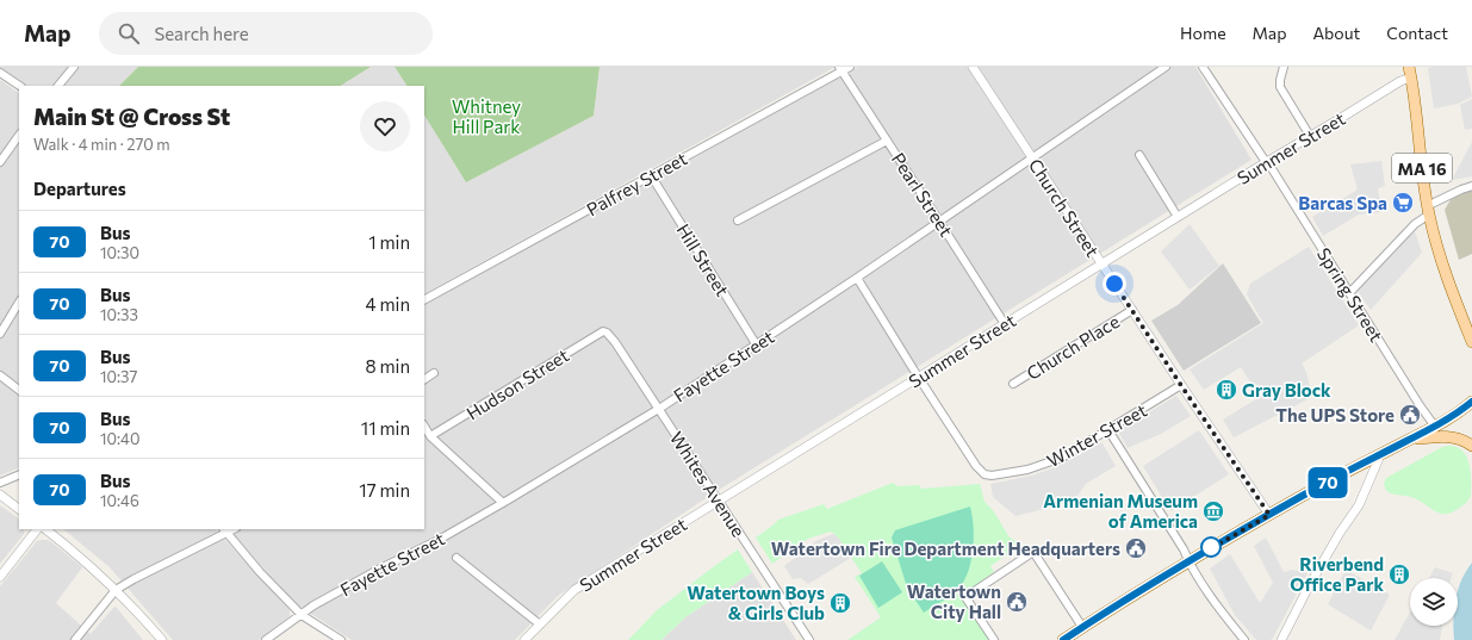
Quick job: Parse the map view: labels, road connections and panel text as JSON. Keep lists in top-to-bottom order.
{
  "streets": {
    "main road": ["MA 16"],
    "street": [
      "Summer Street",
      "Palfrey Street",
      "Pearl Street",
      "Church Street",
      "Hill Street",
      "Spring Street",
      "Church Place",
      "Fayette Street",
      "Hudson Street",
      "Winter Street",
      "Whites Avenue"
    ]
  },
  "crossings": [
    ["Summer Street", "MA 16"],
    ["Summer Street", "Pearl Street"],
    ["Summer Street", "Church Street"],
    ["Summer Street", "Spring Street"],
    ["Summer Street", "Winter Street"],
    ["Summer Street", "Whites Avenue"],
    ["Palfrey Street", "Pearl Street"],
    ["Palfrey Street", "Hill Street"],
    ["Pearl Street", "Fayette Street"],
    ["Church Street", "Church Place"],
    ["Church Street", "Fayette Street"],
    ["Church Street", "Winter Street"],
    ["Hill Street", "Fayette Street"],
    ["Fayette Street", "Winter Street"],
    ["Fayette Street", "Whites Avenue"],
    ["Hudson Street", "Whites Avenue"]
  ],
  "parks": ["Whitney Hill Park"],
  "places": {
    "supermarket": ["Barcas Spa"],
    "building": ["Gray Block", "Riverbend Office Park", "Watertown Boys & Girls Club"],
    "public building": ["The UPS Store", "Watertown Fire Department Headquarters", "Watertown City Hall"],
    "museum": ["Armenian Museum of America"]
  },
  "lines": ["bus line 70"],
  "page": {
    "header": "Map",
    "search": "Search here",
    "nav": [
      "Home",
      "Map",
      "About",
      "Contact"
    ],
    "on_map": "70",
    "heading": [
      ["Main St @ Cross St", "Walk · 4 min · 270 m"],
      "Departures"
    ],
    "list": [
      {
        "mark": "70",
        "name": "Bus",
        "note": "10:30",
        "value": "1 min"
      },
      {
        "mark": "70",
        "name": "Bus",
        "note": "10:33",
        "value": "4 min"
      },
      {
        "mark": "70",
        "name": "Bus",
        "note": "10:37",
        "value": "8 min"
      },
      {
        "mark": "70",
        "name": "Bus",
        "note": "10:40",
        "value": "11 min"
      },
      {
        "mark": "70",
        "name": "Bus",
        "note": "10:46",
        "value": "17 min"
      }
    ]
  }
}
